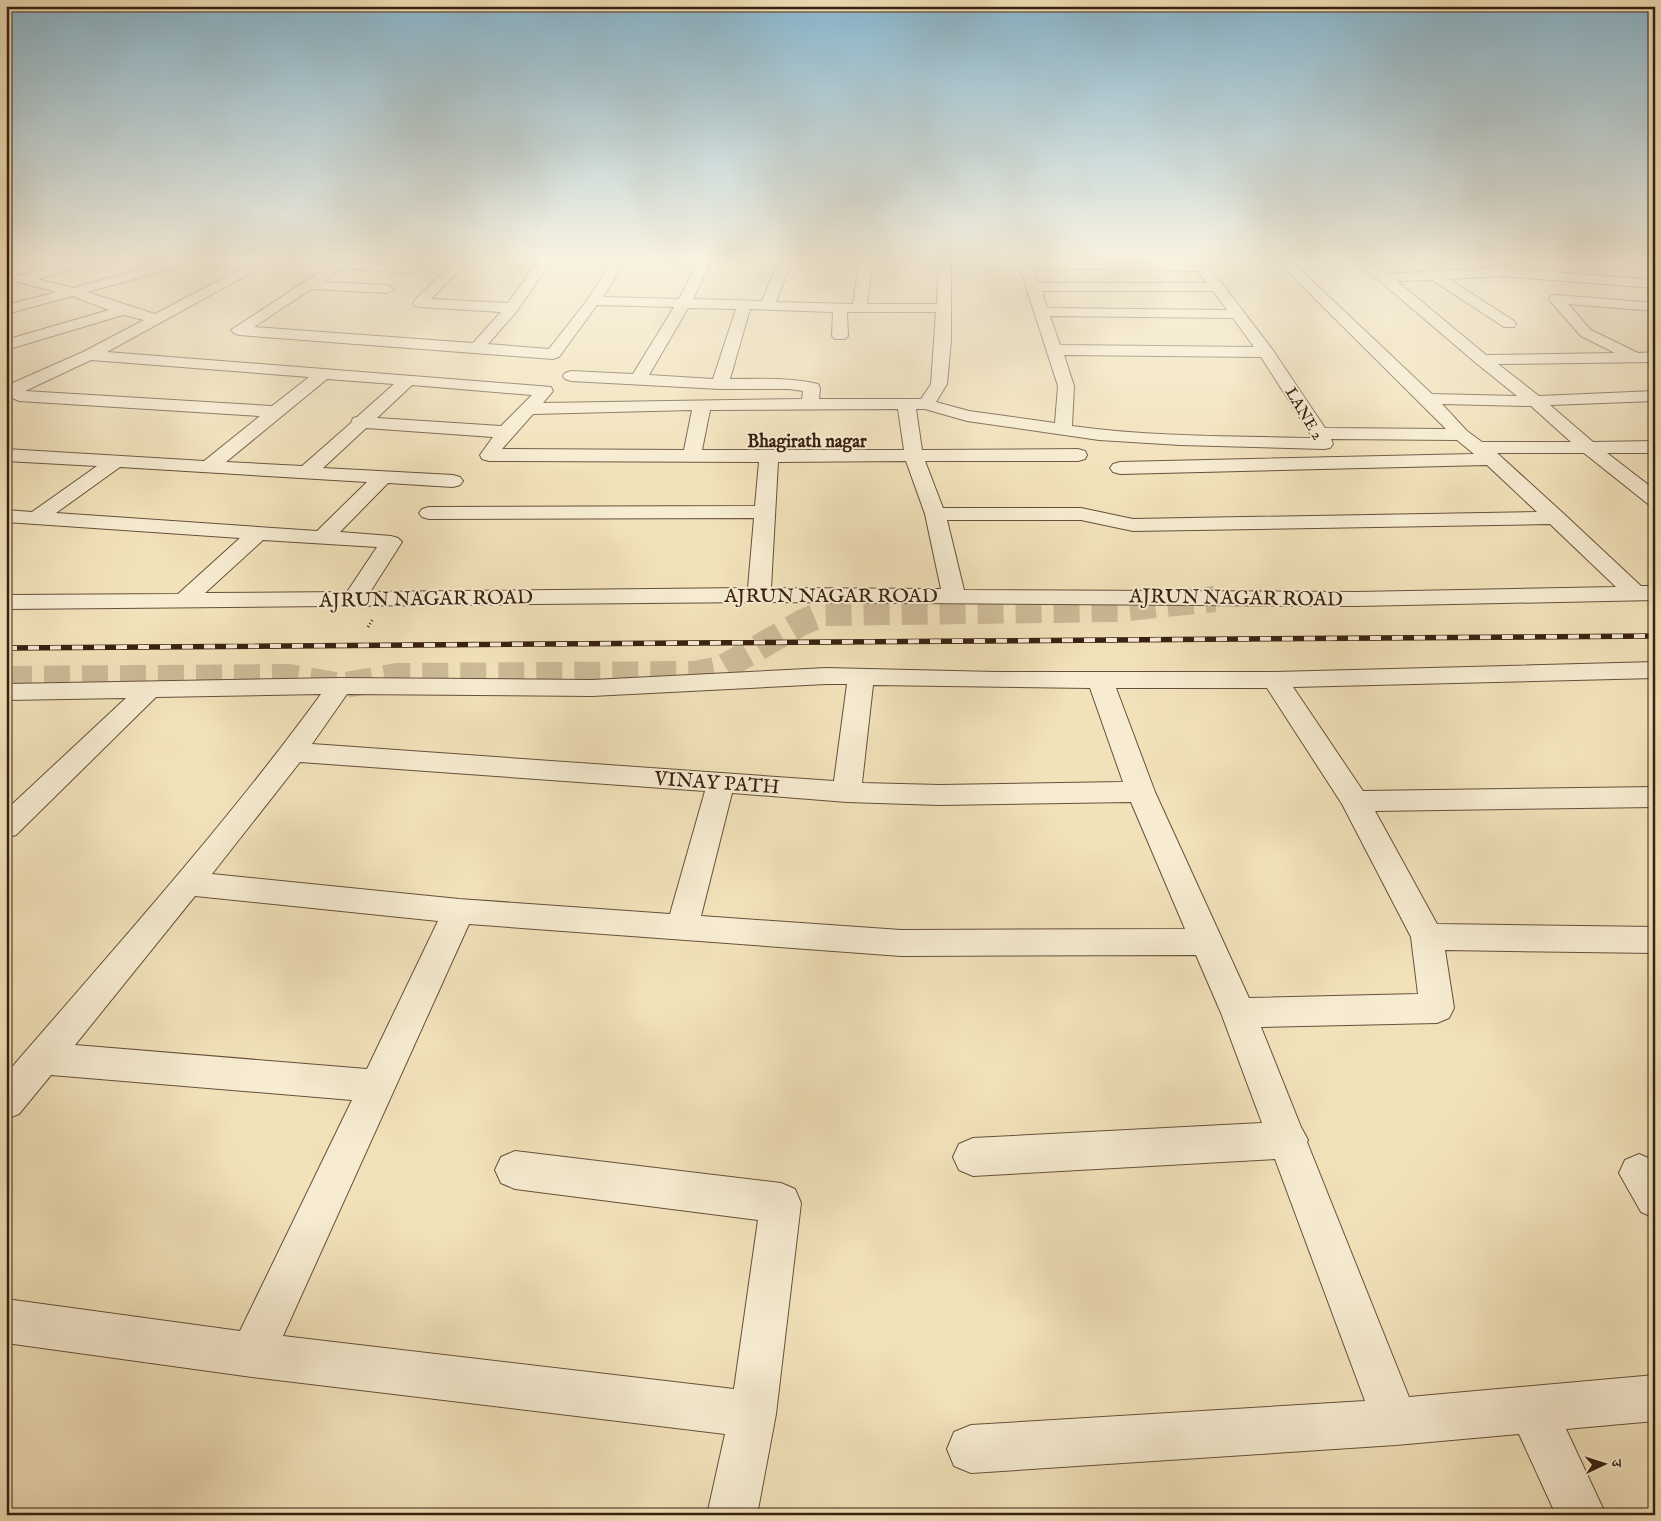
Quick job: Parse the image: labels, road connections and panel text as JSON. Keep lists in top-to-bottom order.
{
  "streets": {
    "street": ["LANE 2", "AJRUN NAGAR ROAD", "VINAY PATH"]
  },
  "districts": ["Bhagirath nagar"],
  "north": "right"
}
